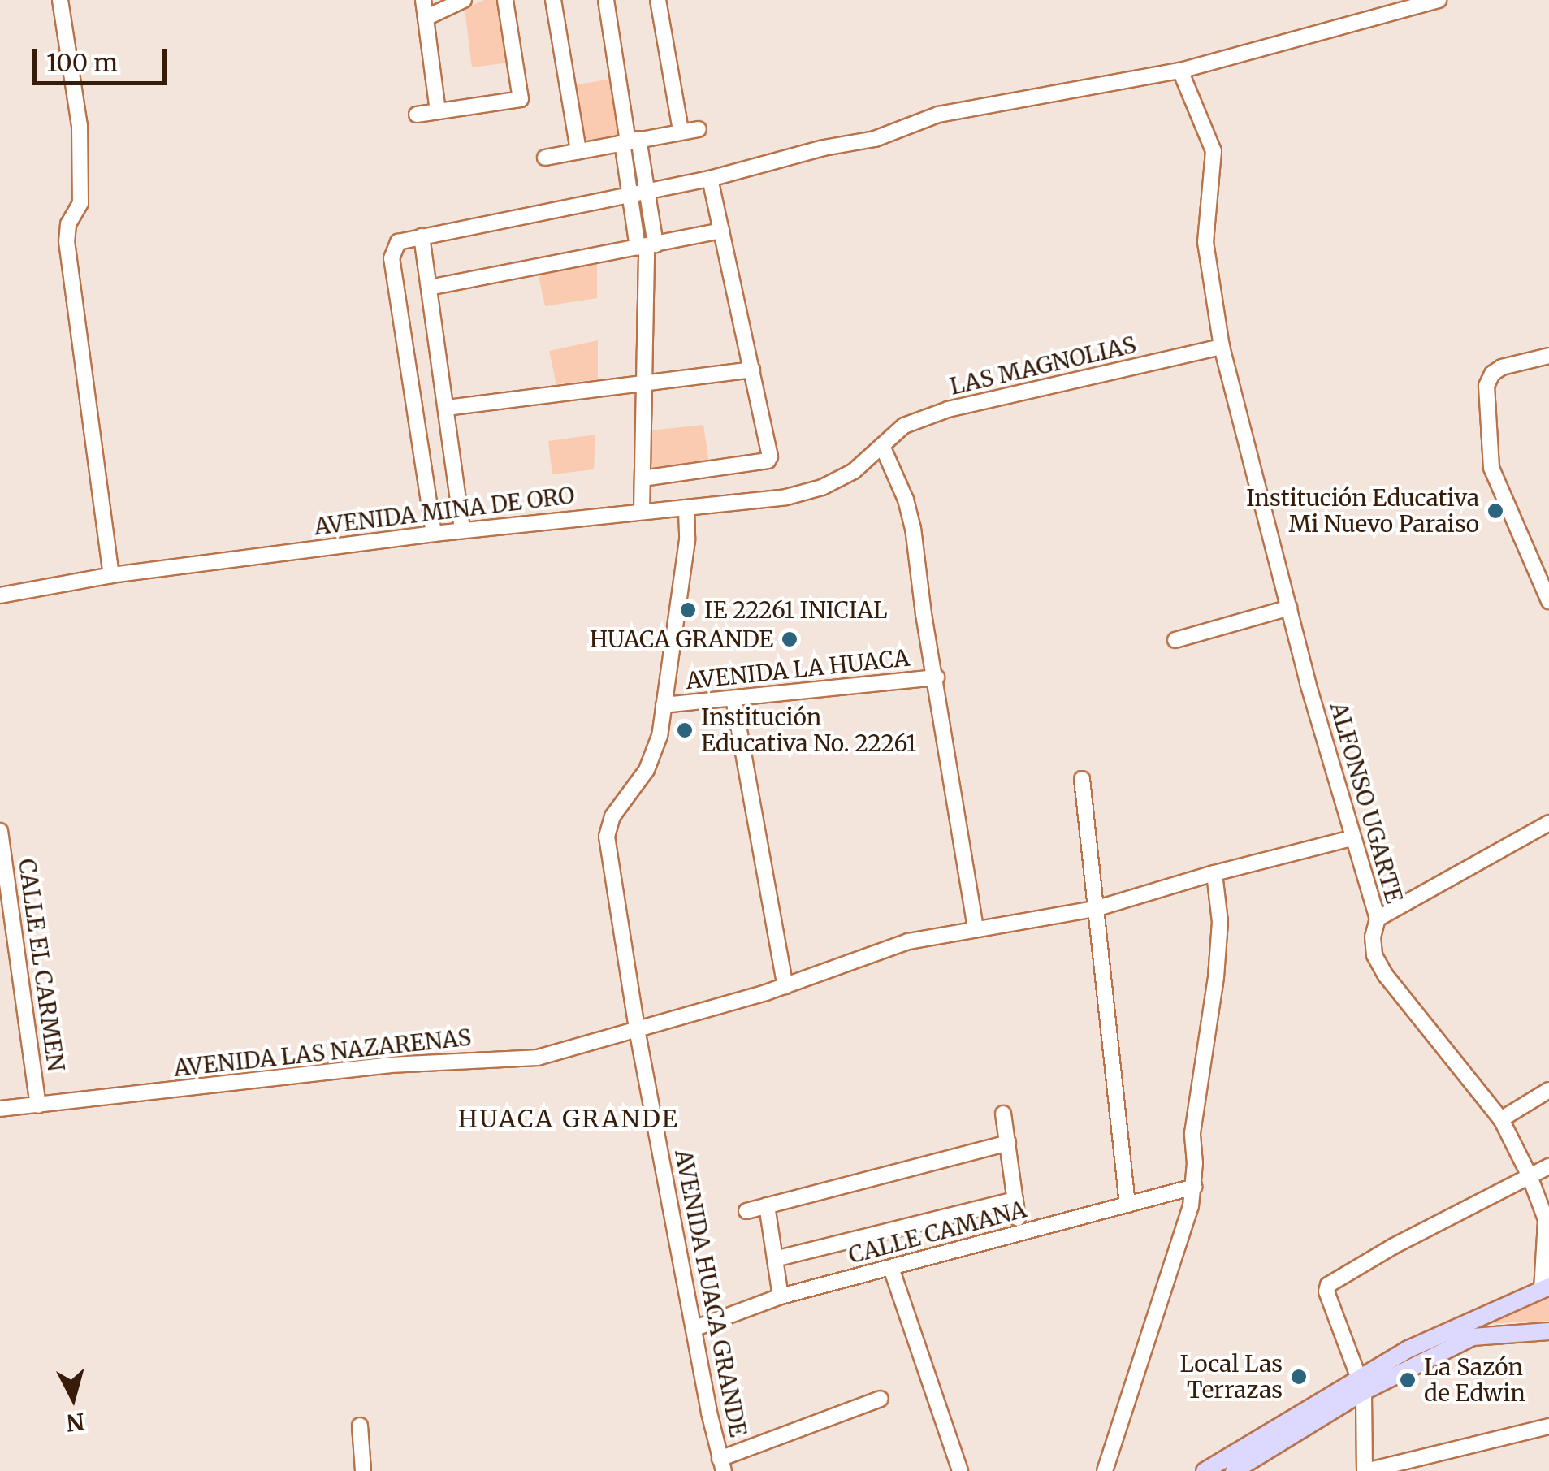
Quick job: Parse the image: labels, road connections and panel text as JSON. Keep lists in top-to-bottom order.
{
  "streets": {
    "street": [
      "LAS MAGNOLIAS",
      "AVENIDA MINA DE ORO",
      "AVENIDA LA HUACA",
      "ALFONSO UGARTE",
      "CALLE EL CARMEN",
      "AVENIDA LAS NAZARENAS",
      "CALLE CAMANA",
      "AVENIDA HUACA GRANDE"
    ]
  },
  "crossings": [
    ["LAS MAGNOLIAS", "AVENIDA MINA DE ORO"],
    ["LAS MAGNOLIAS", "ALFONSO UGARTE"],
    ["AVENIDA MINA DE ORO", "AVENIDA HUACA GRANDE"],
    ["AVENIDA LA HUACA", "AVENIDA HUACA GRANDE"],
    ["ALFONSO UGARTE", "AVENIDA LAS NAZARENAS"],
    ["CALLE EL CARMEN", "AVENIDA LAS NAZARENAS"],
    ["AVENIDA LAS NAZARENAS", "AVENIDA HUACA GRANDE"],
    ["CALLE CAMANA", "AVENIDA HUACA GRANDE"]
  ],
  "districts": ["HUACA GRANDE"],
  "places": [
    "Institución Educativa Mi Nuevo Paraiso",
    "IE 22261 INICIAL",
    "HUACA GRANDE",
    "Institución Educativa No. 22261",
    "Local Las Terrazas",
    "La Sazón de Edwin"
  ],
  "scale_bar": "100 m",
  "north": "bottom"
}
